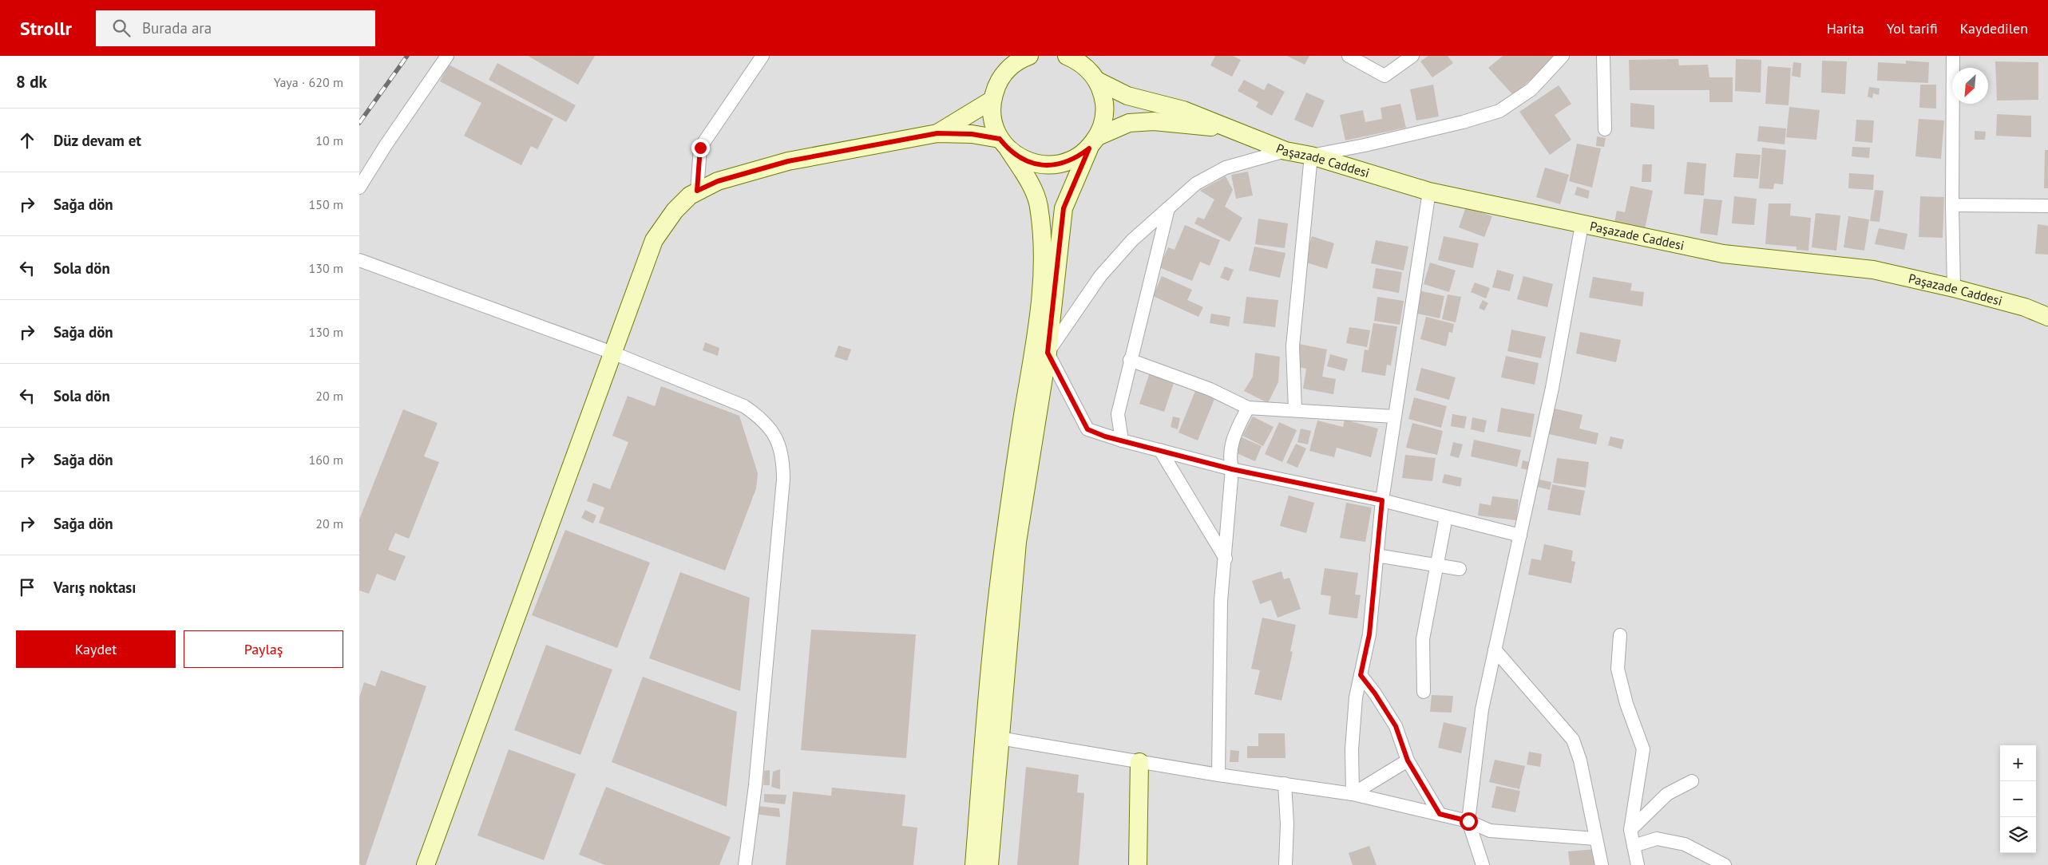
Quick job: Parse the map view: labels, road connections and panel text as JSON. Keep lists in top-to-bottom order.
{
  "streets": {
    "street": ["Paşazade Caddesi"]
  },
  "north": "bottom left",
  "page": {
    "header": "Strollr",
    "search": "Burada ara",
    "nav": ["Harita", "Yol tarifi", "Kaydedilen"],
    "heading": ["8 dk", "Yaya · 620 m"],
    "list": [
      ["Düz devam et", "10 m"],
      ["Sağa dön", "150 m"],
      ["Sola dön", "130 m"],
      ["Sağa dön", "130 m"],
      ["Sola dön", "20 m"],
      ["Sağa dön", "160 m"],
      ["Sağa dön", "20 m"],
      "Varış noktası"
    ],
    "buttons": ["Kaydet", "Paylaş"],
    "map_buttons": ["+", "−"]
  }
}
